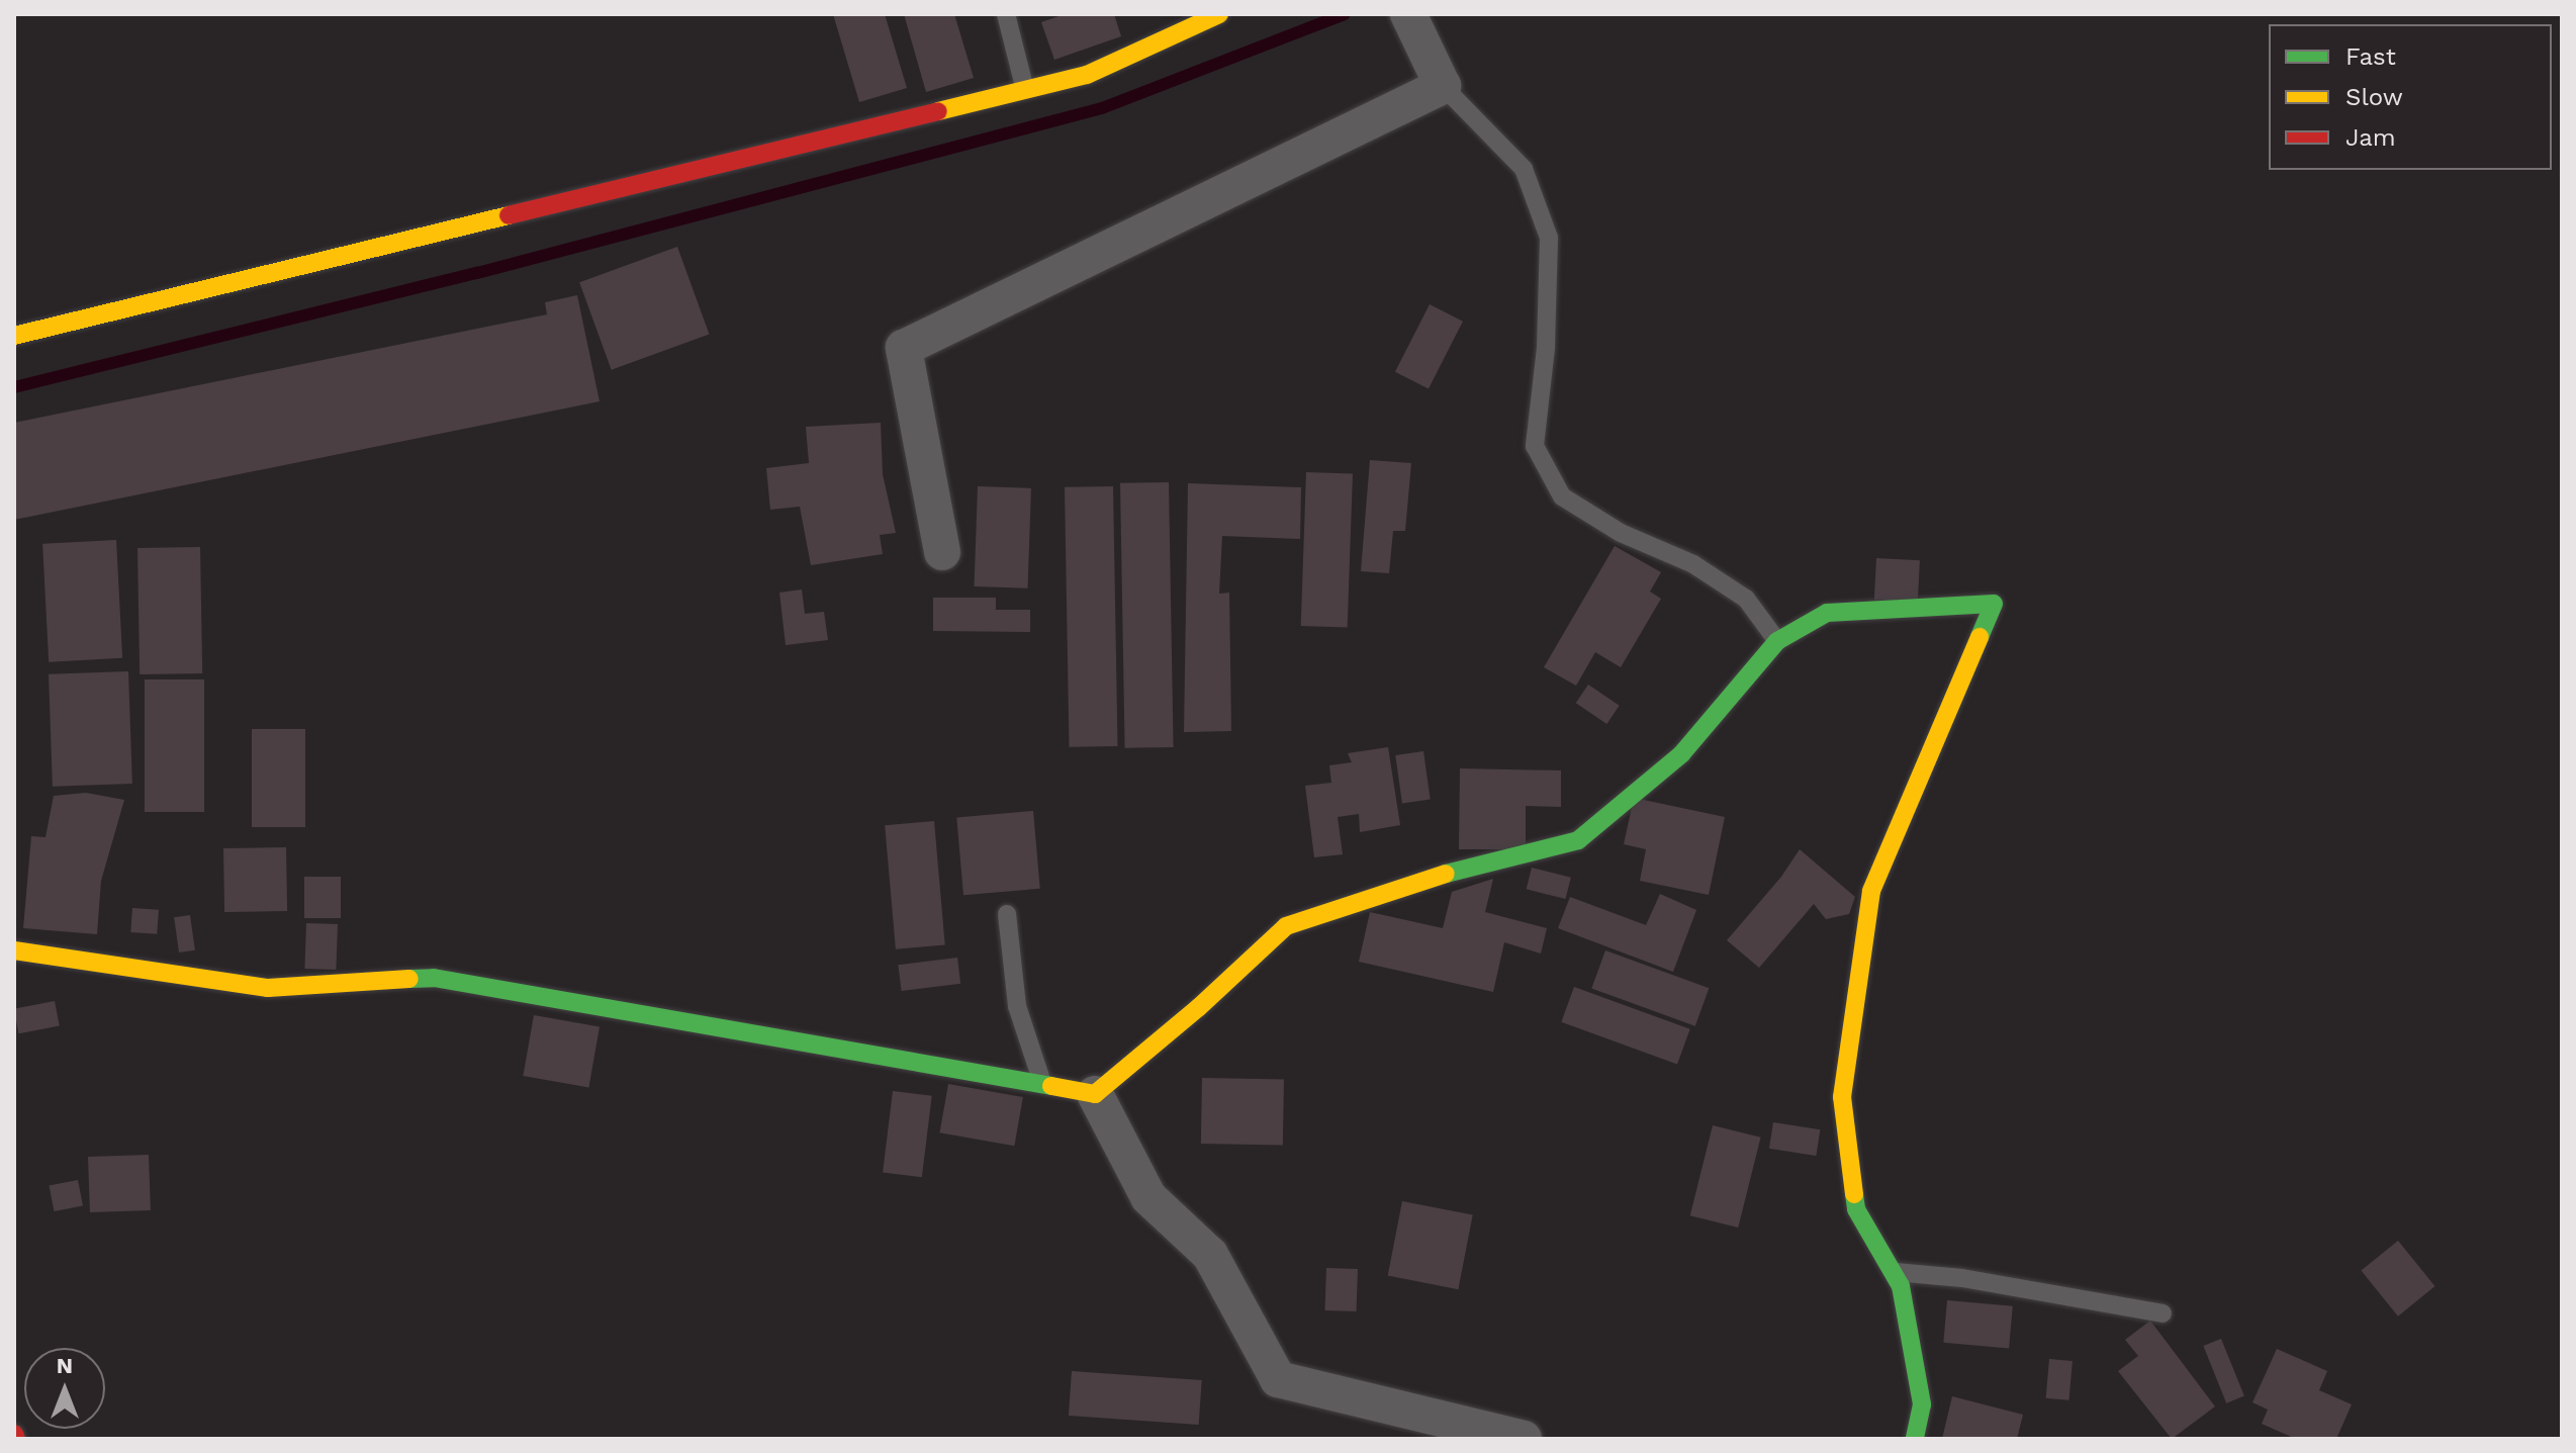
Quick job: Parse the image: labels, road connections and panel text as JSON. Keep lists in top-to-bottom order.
{
  "legend": ["Fast", "Slow", "Jam"],
  "north": "top"
}
